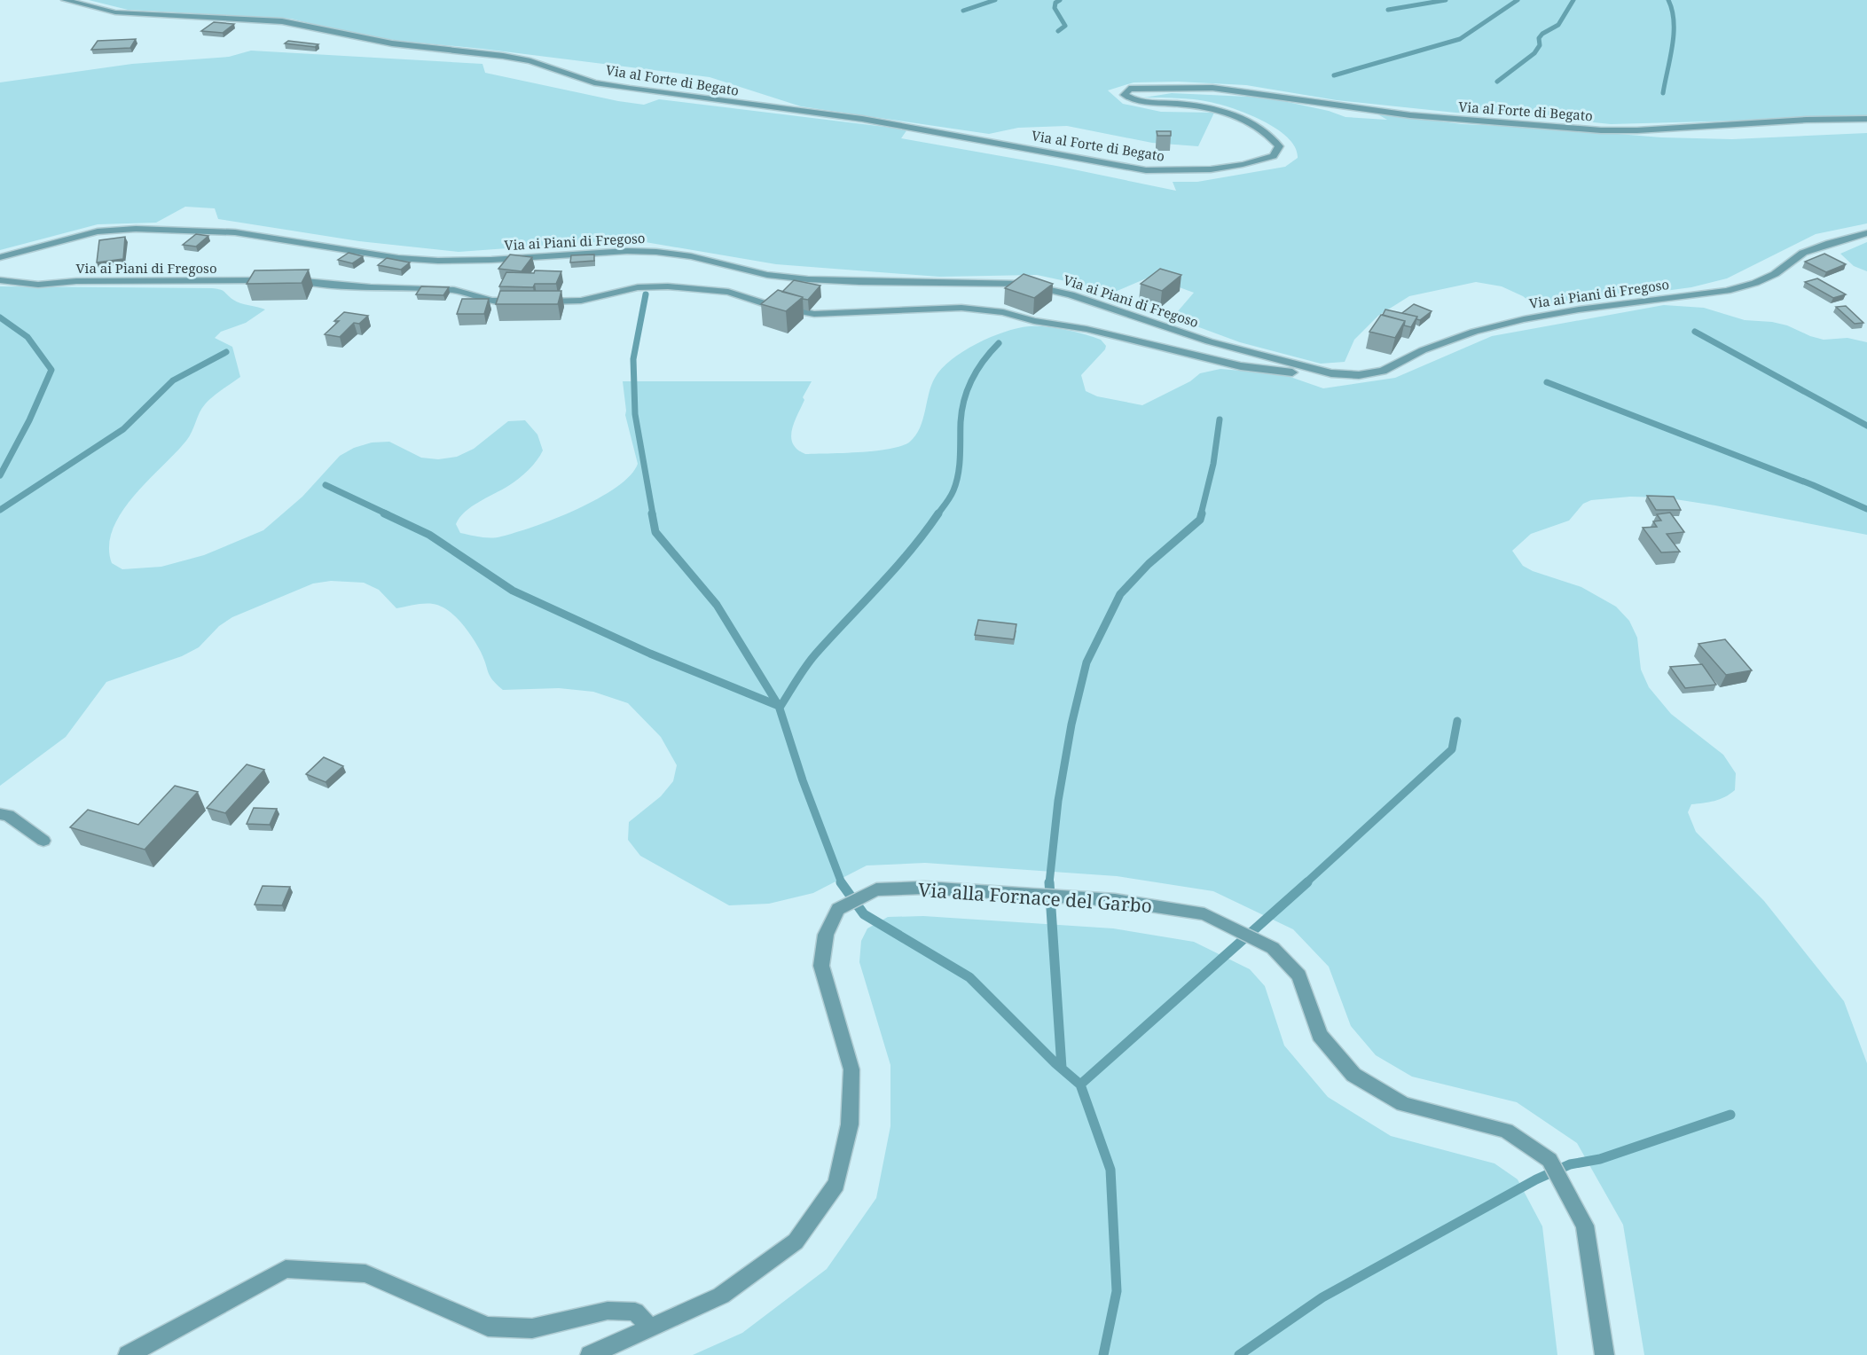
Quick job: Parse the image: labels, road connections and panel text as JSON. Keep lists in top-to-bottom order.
{
  "streets": {
    "street": ["Via al Forte di Begato", "Via ai Piani di Fregoso", "Via alla Fornace del Garbo"]
  }
}
